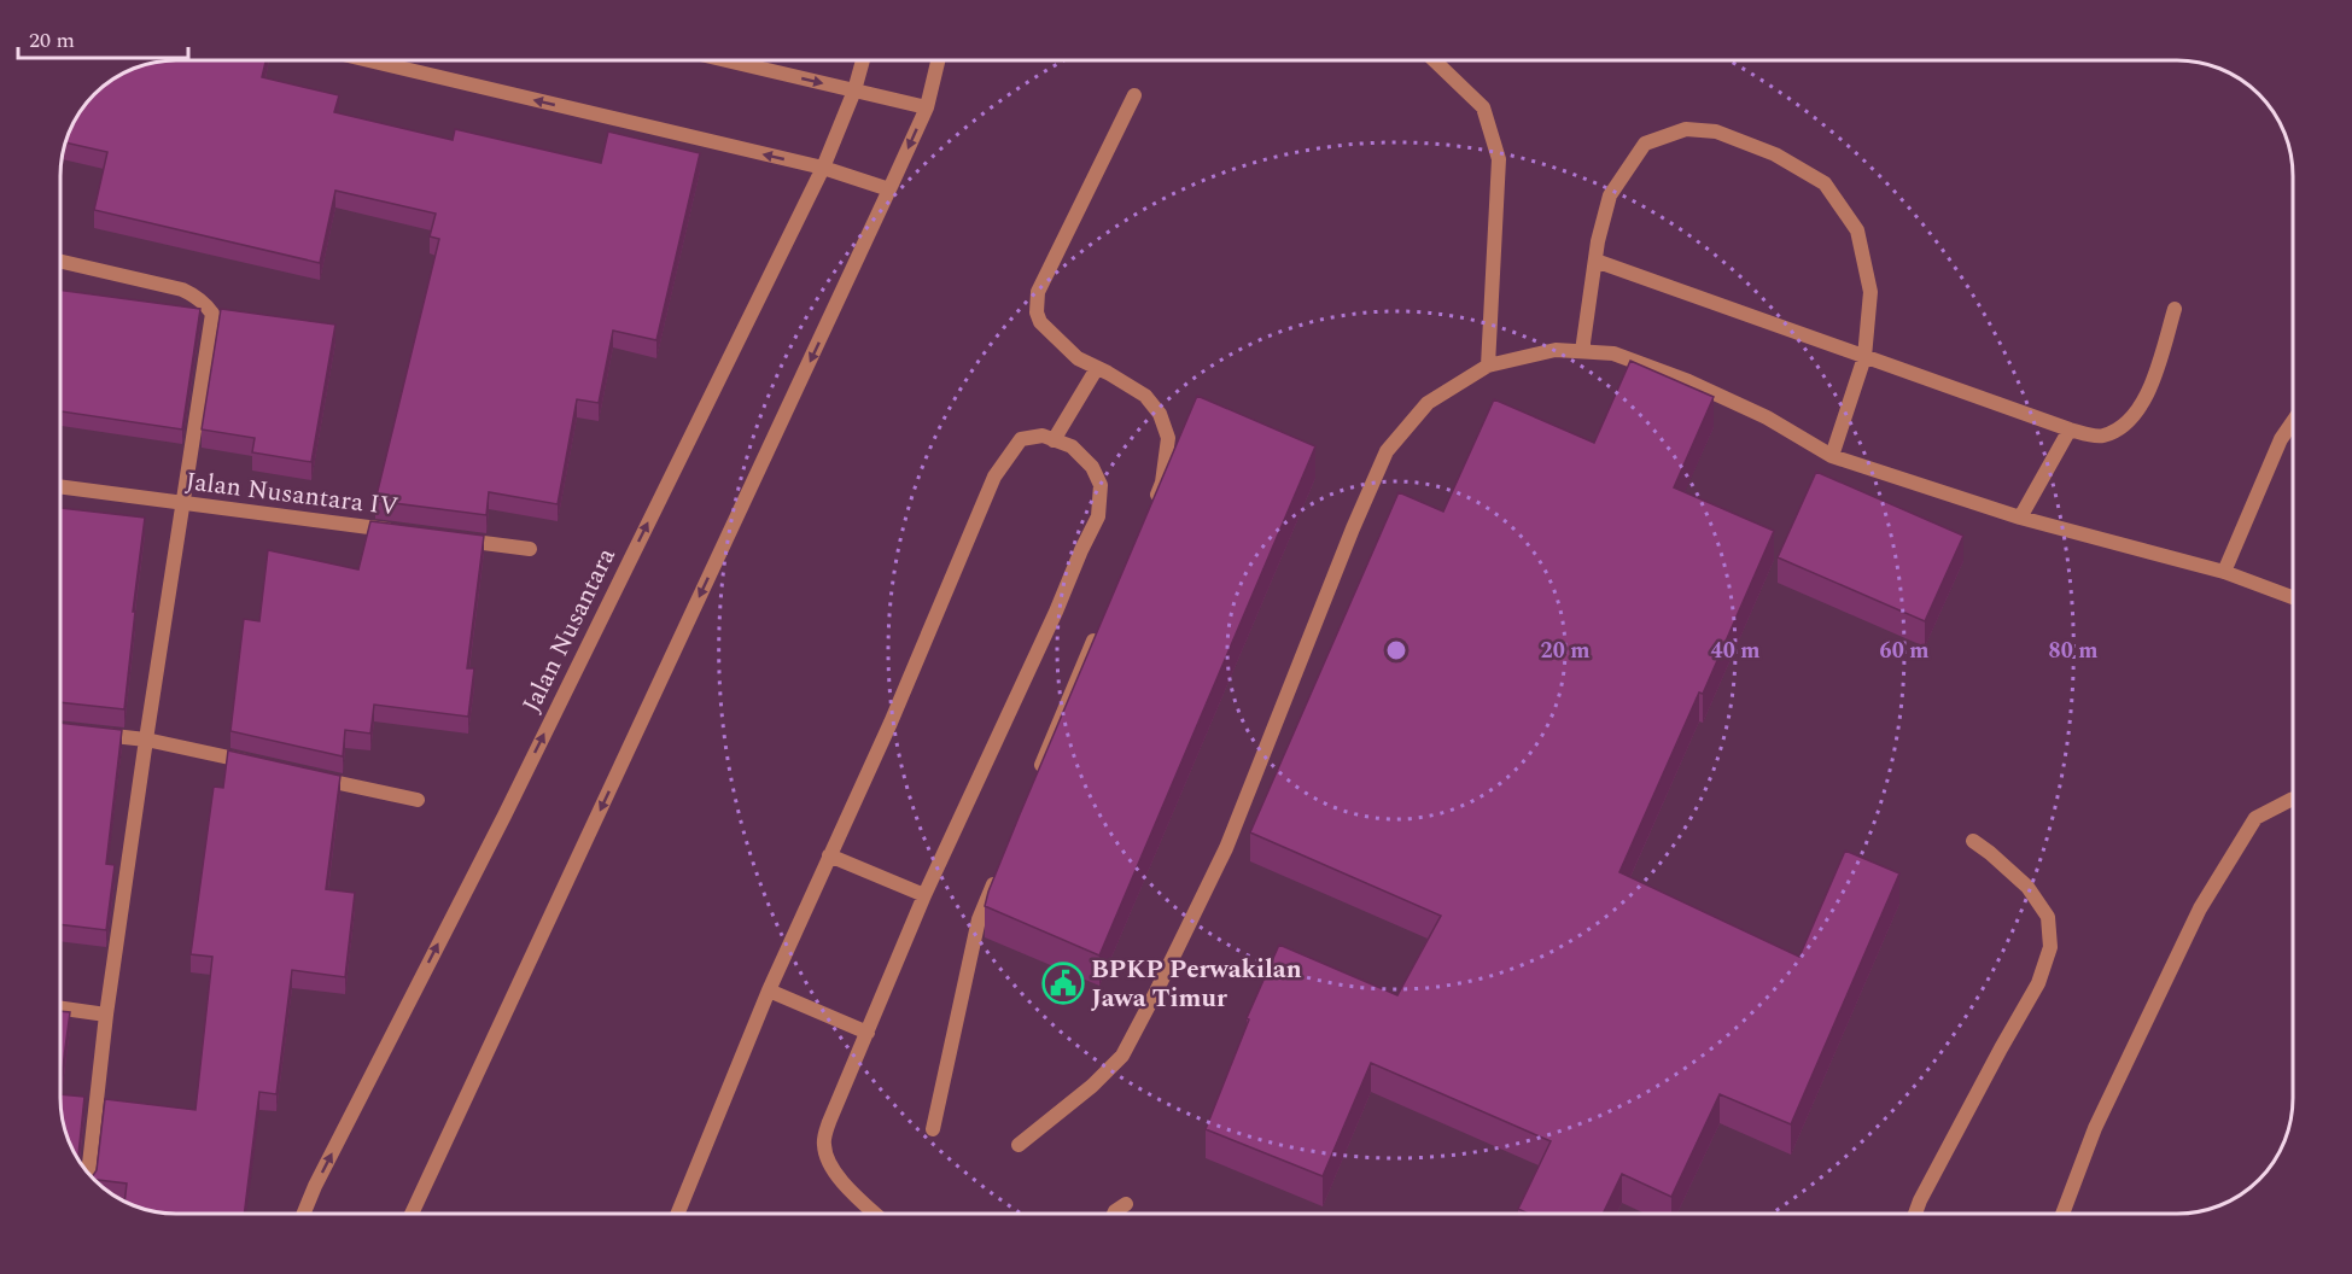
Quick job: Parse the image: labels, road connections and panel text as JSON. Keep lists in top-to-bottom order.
{
  "streets": {
    "street": ["Jalan Nusantara IV", "Jalan Nusantara"]
  },
  "places": {
    "public building": ["BPKP Perwakilan Jawa Timur"]
  },
  "scale_bar": "20 m",
  "rings": [
    "20 m",
    "40 m",
    "60 m",
    "80 m"
  ]
}
